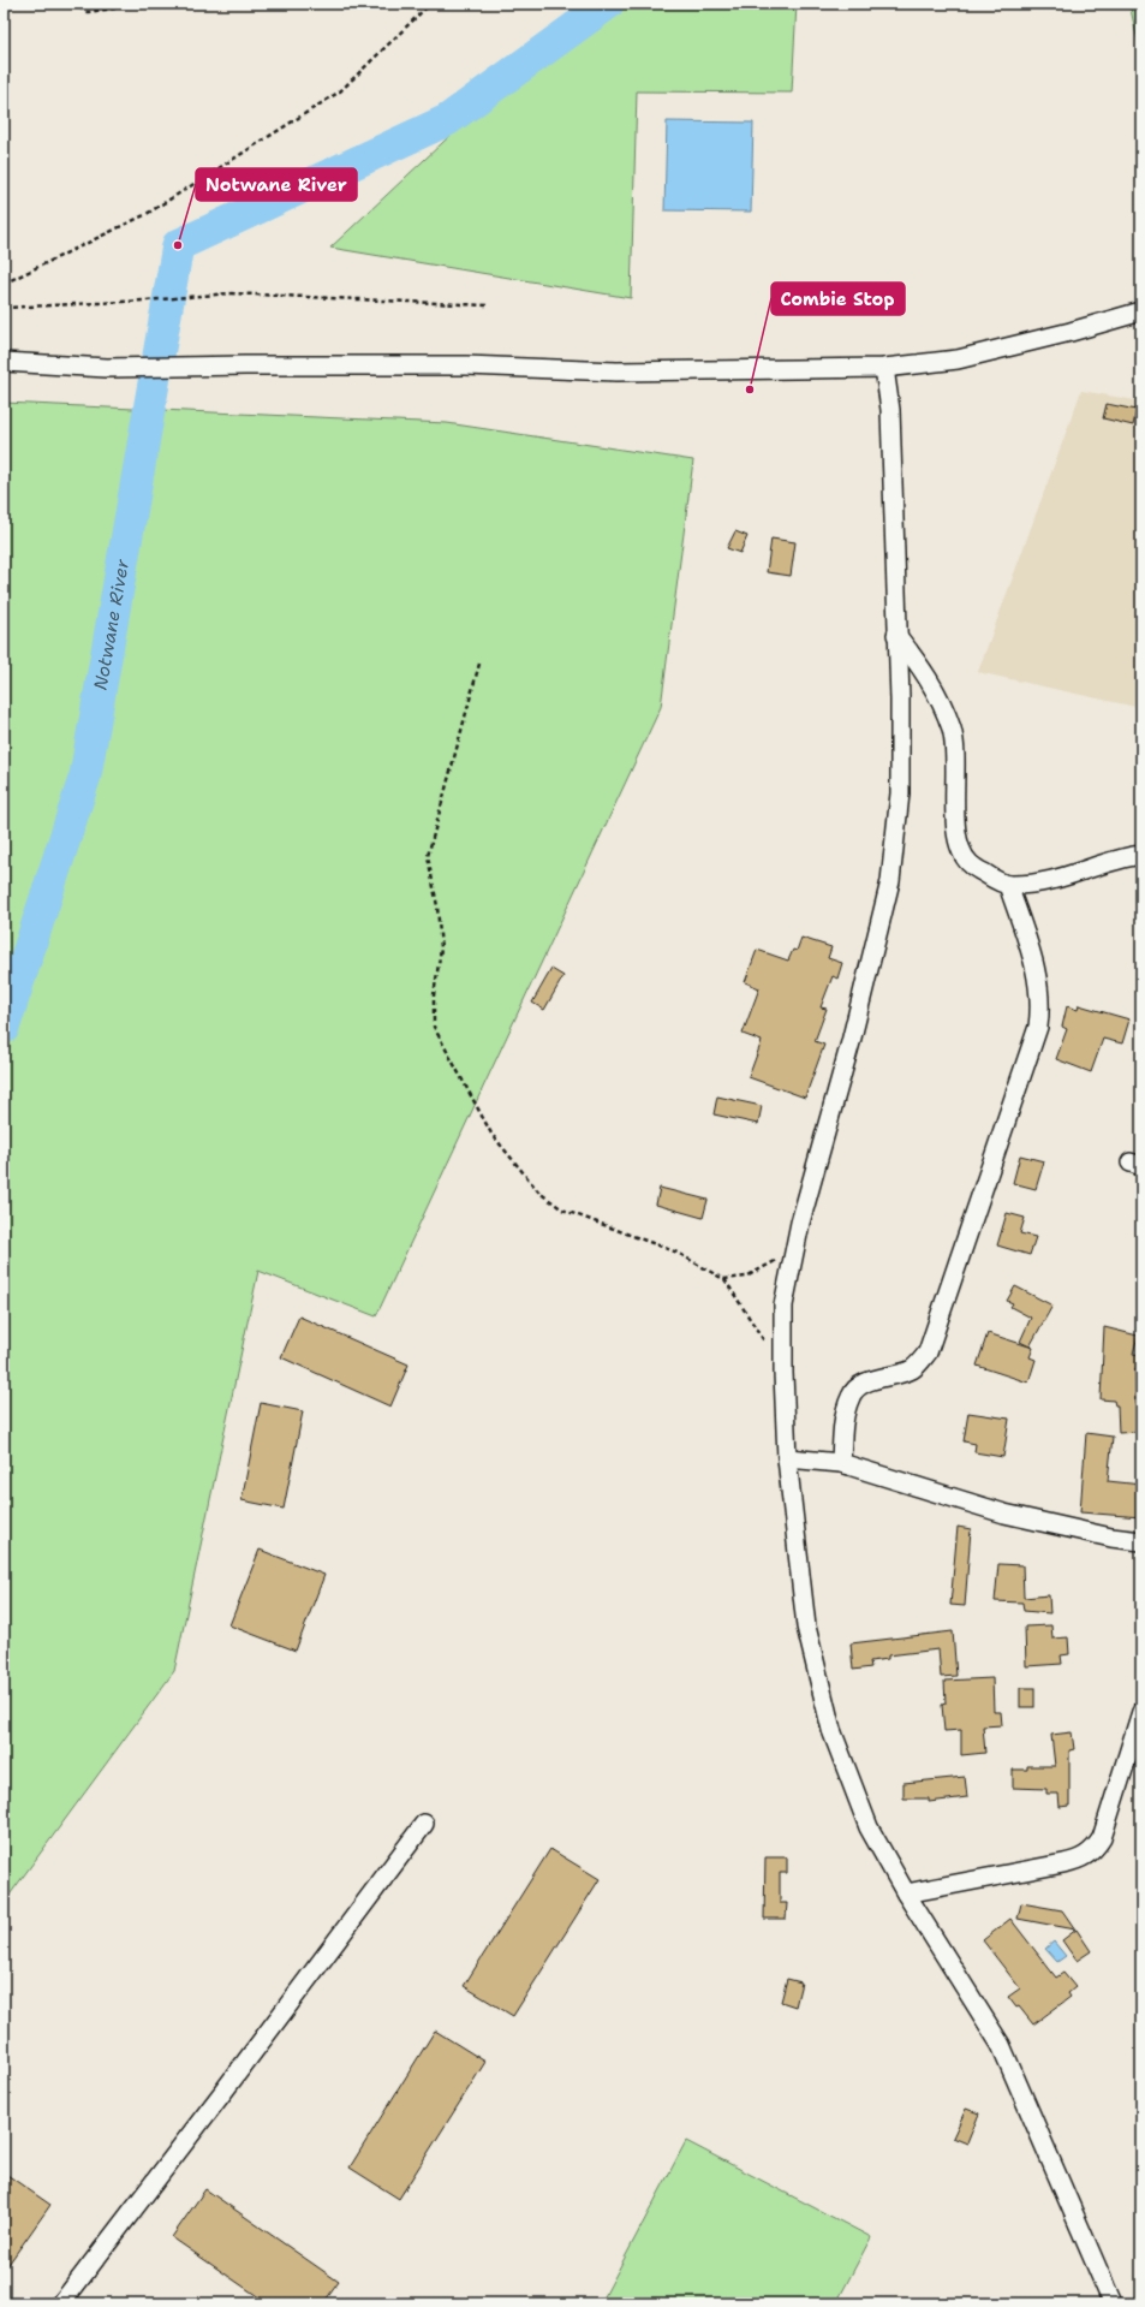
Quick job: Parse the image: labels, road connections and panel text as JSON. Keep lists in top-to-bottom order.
{
  "water": ["Notwane River"],
  "places": ["Notwane River", "Combie Stop"]
}
